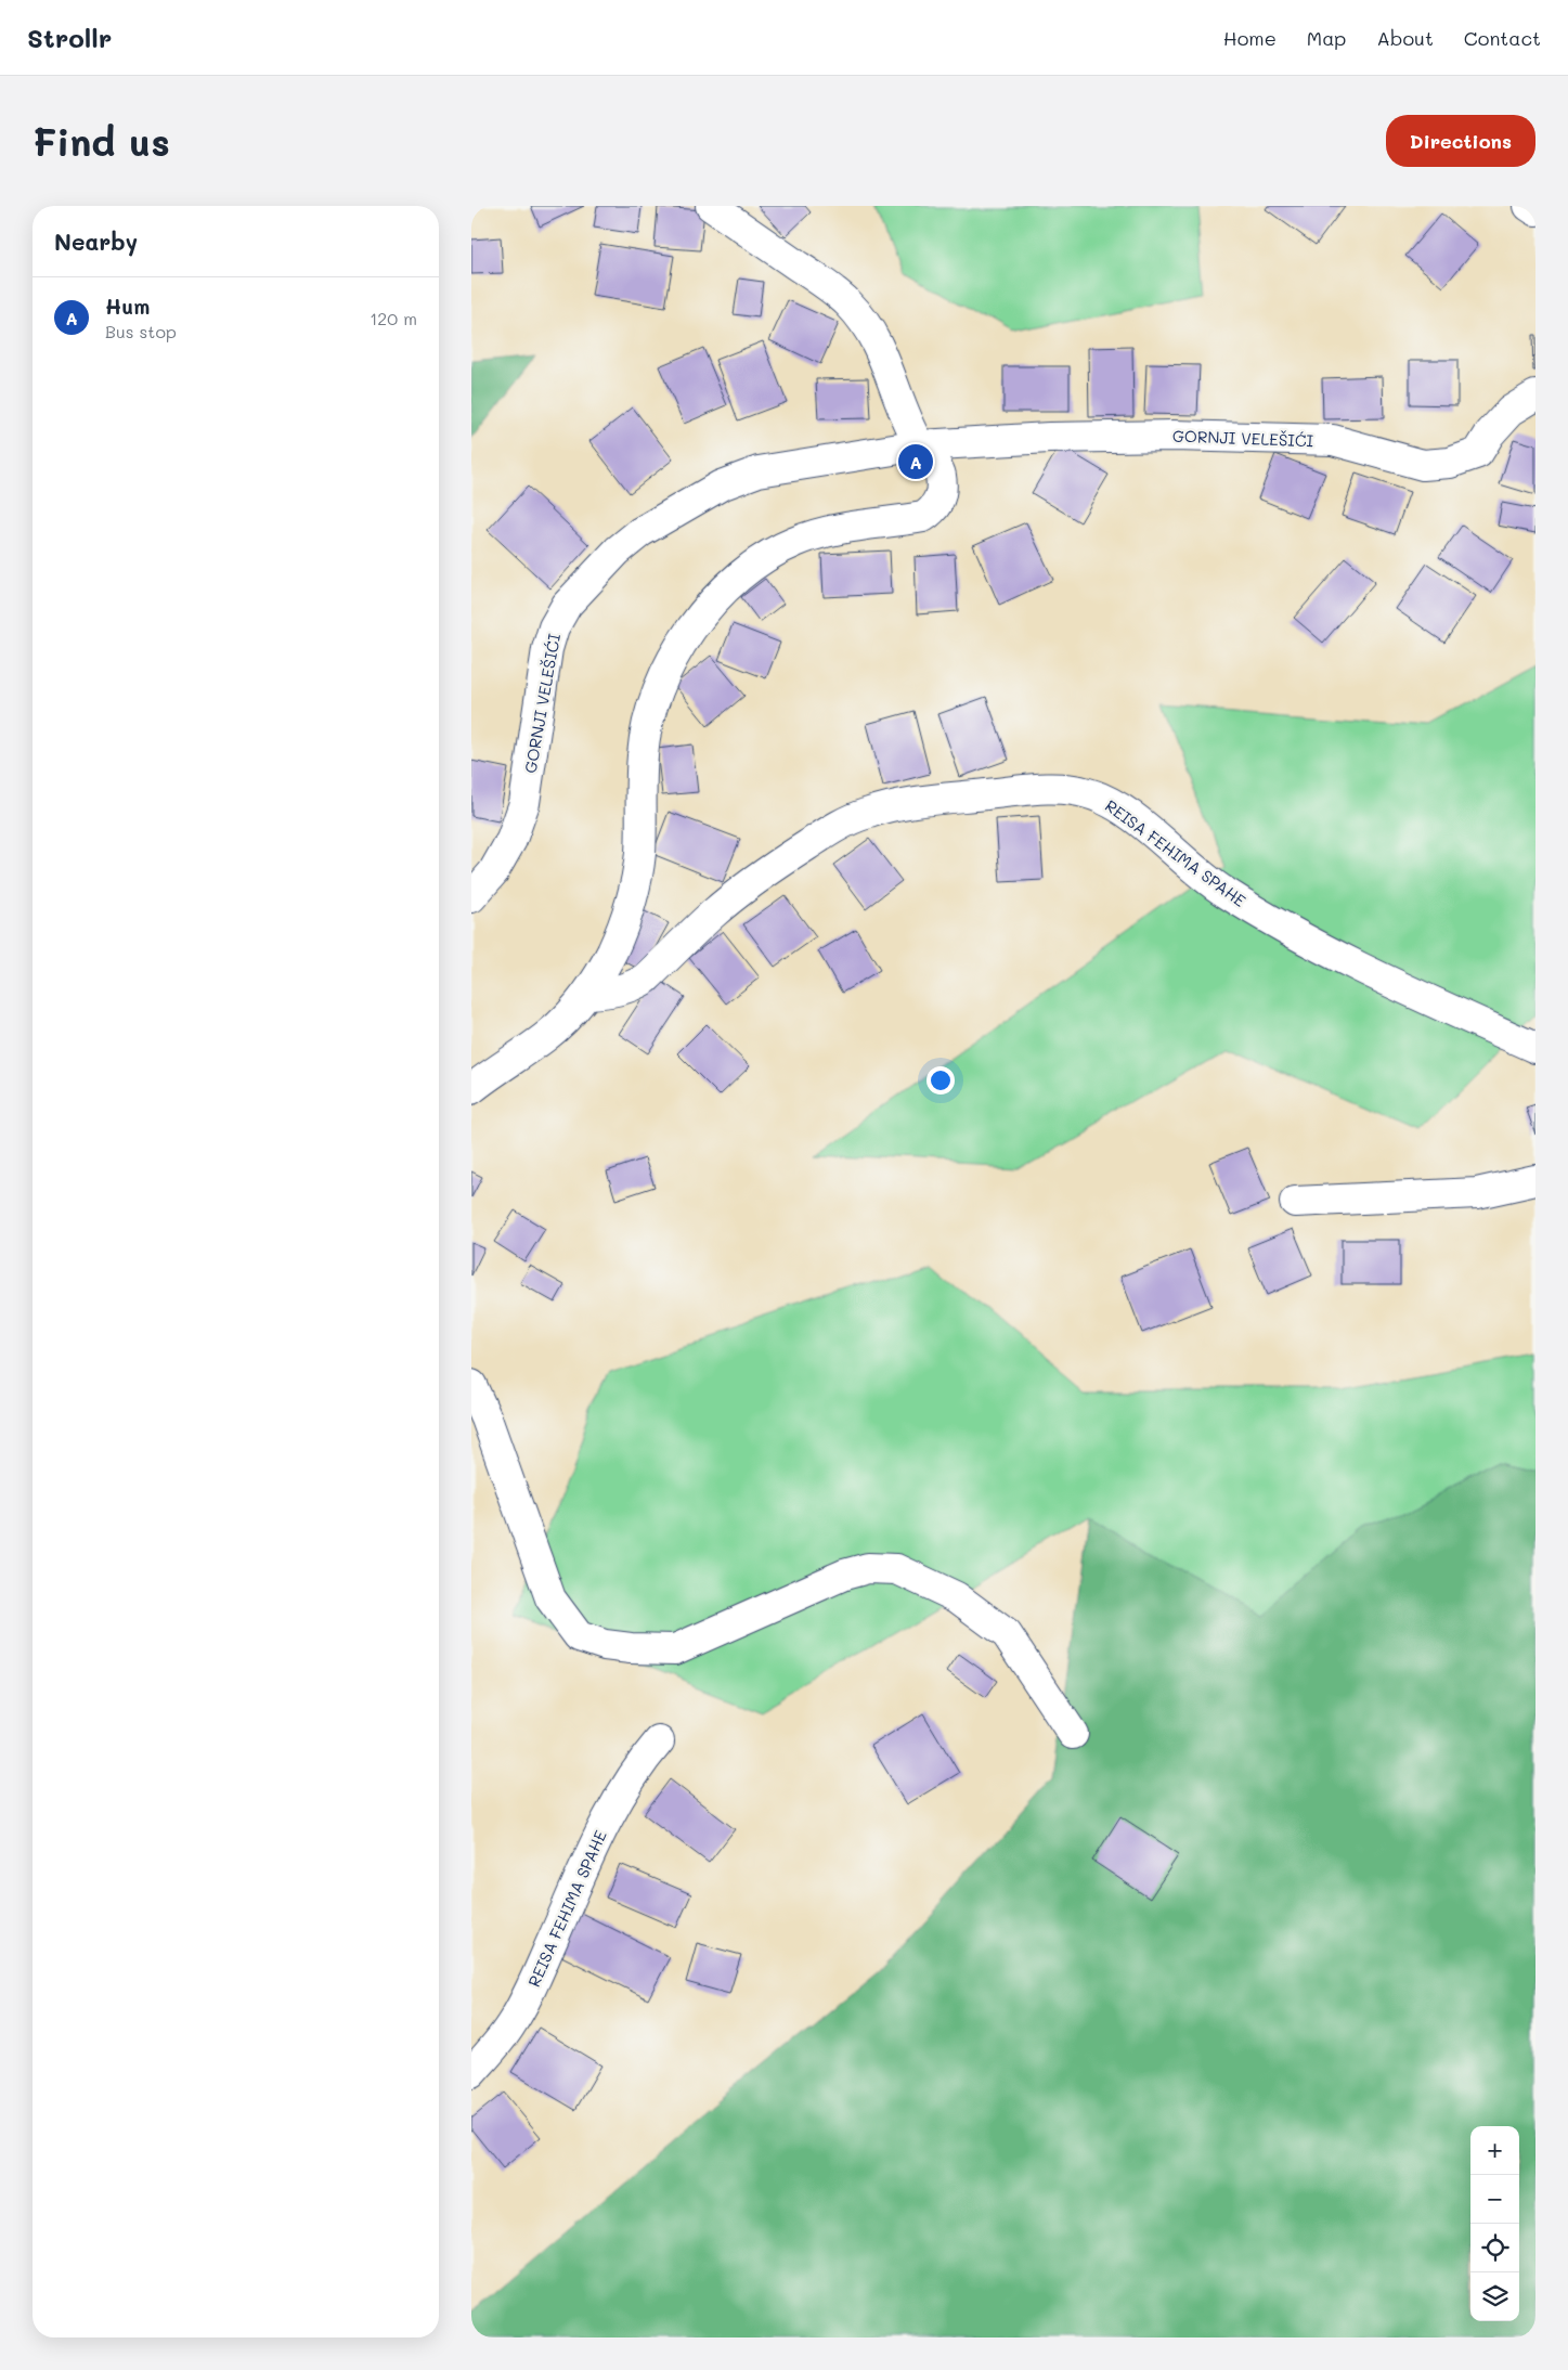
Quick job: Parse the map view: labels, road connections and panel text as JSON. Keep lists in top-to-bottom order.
{
  "streets": {
    "street": ["GORNJI VELEŠIĆI", "REISA FEHIMA SPAHE"]
  },
  "page": {
    "header": "Strollr",
    "nav": [
      "Home",
      "Map",
      "About",
      "Contact"
    ],
    "buttons": "Directions",
    "title": "Find us",
    "heading": "Nearby",
    "list": [
      {
        "mark": "A",
        "name": "Hum",
        "note": "Bus stop",
        "value": "120 m"
      }
    ],
    "pins": "A",
    "map_buttons": ["+", "−"]
  }
}
